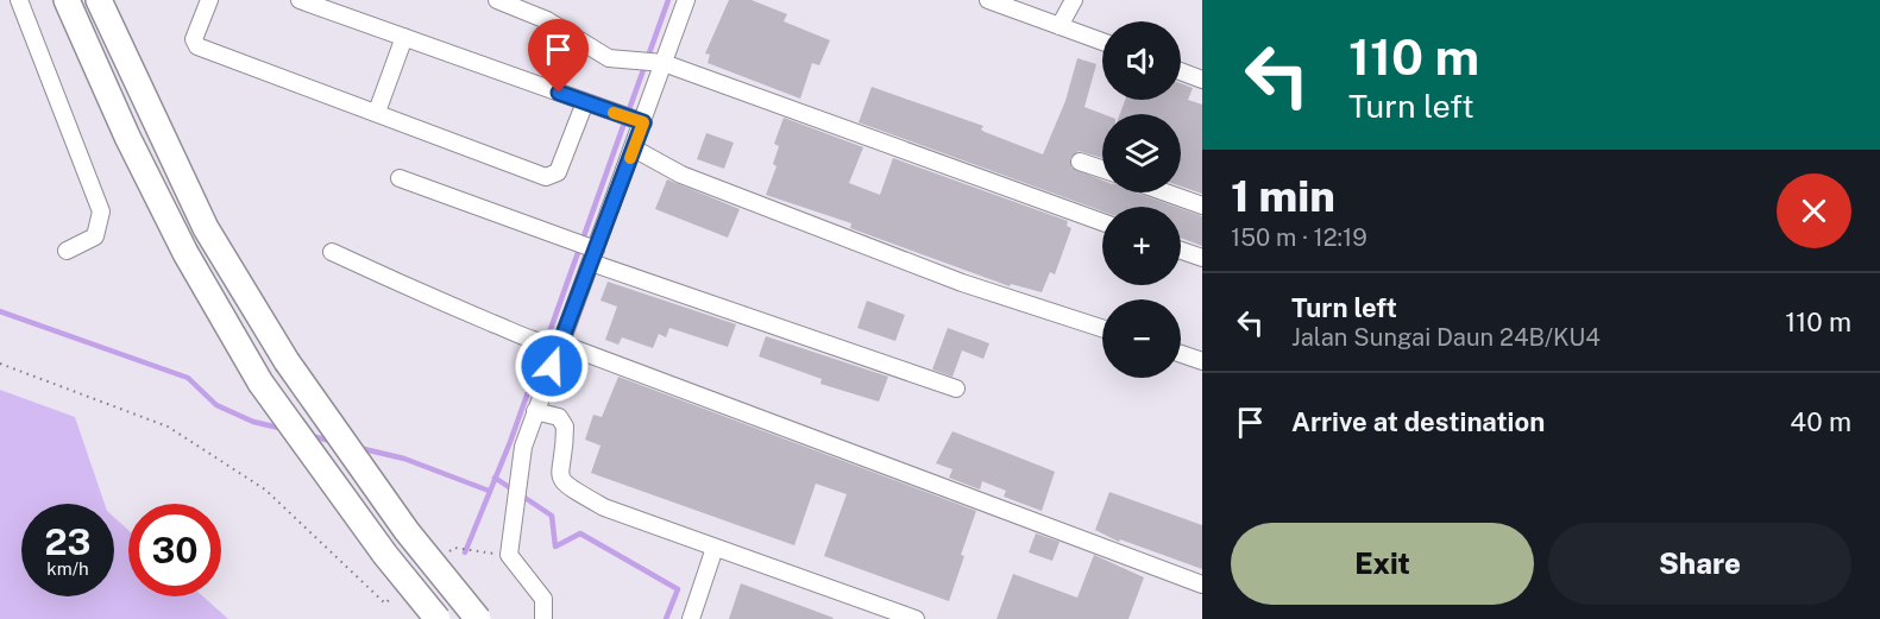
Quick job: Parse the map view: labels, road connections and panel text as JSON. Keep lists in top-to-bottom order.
{
  "page": {
    "turn": ["110 m", "Turn left"],
    "map_buttons": ["+", "−"],
    "heading": ["1 min", "150 m · 12:19"],
    "list": [
      {
        "name": "Turn left",
        "note": "Jalan Sungai Daun 24B/KU4",
        "value": "110 m"
      },
      {
        "name": "Arrive at destination",
        "value": "40 m"
      }
    ],
    "speed": "23 km/h",
    "limit": "30",
    "buttons": ["Exit", "Share"]
  }
}
